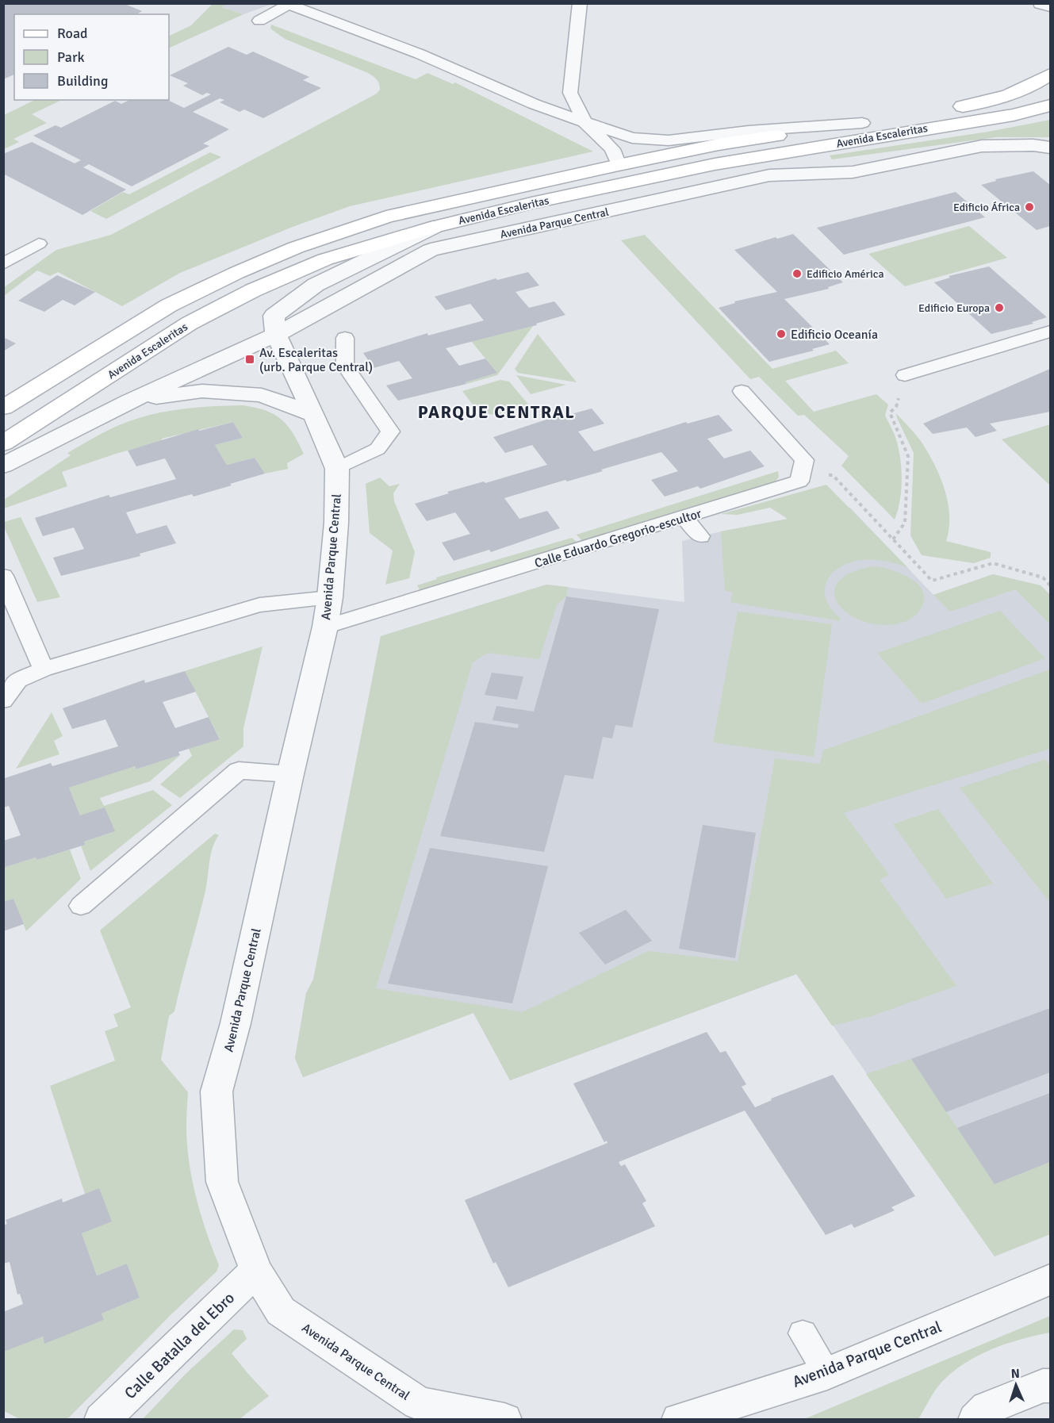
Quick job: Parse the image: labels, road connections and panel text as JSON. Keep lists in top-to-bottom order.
{
  "streets": {
    "street": ["Avenida Escaleritas", "Avenida Parque Central", "Calle Batalla del Ebro"],
    "lane": ["Calle Eduardo Gregorio-escultor"]
  },
  "crossings": [
    ["Avenida Escaleritas", "Avenida Parque Central"],
    ["Avenida Parque Central", "Calle Eduardo Gregorio-escultor"],
    ["Avenida Parque Central", "Calle Batalla del Ebro"]
  ],
  "districts": ["PARQUE CENTRAL"],
  "places": {
    "other": [
      "Edificio África",
      "Edificio América",
      "Edificio Europa",
      "Edificio Oceanía"
    ],
    "transit": ["Av. Escaleritas (urb. Parque Central)"]
  },
  "legend": ["Road", "Park", "Building"],
  "north": "top"
}
